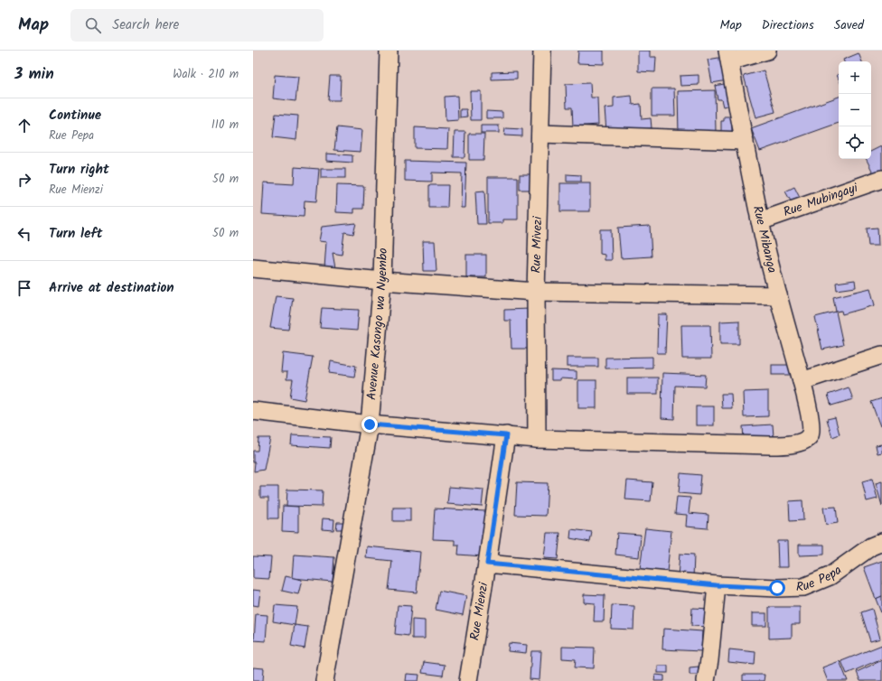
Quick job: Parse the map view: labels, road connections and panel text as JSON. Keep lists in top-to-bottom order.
{
  "streets": {
    "street": [
      "Rue Mubingayi",
      "Rue Mibanga",
      "Rue Mivezi",
      "Avenue Kasongo wa Nyembo",
      "Rue Pepa",
      "Rue Mienzi"
    ]
  },
  "crossings": [
    ["Rue Mubingayi", "Rue Mibanga"],
    ["Rue Mibanga", "Rue Mivezi"],
    ["Rue Pepa", "Rue Mienzi"]
  ],
  "page": {
    "header": "Map",
    "search": "Search here",
    "nav": ["Map", "Directions", "Saved"],
    "heading": ["3 min", "Walk · 210 m"],
    "map_buttons": ["+", "−"],
    "list": [
      ["Continue", "Rue Pepa", "110 m"],
      ["Turn right", "Rue Mienzi", "50 m"],
      ["Turn left", "50 m"],
      "Arrive at destination"
    ]
  }
}
